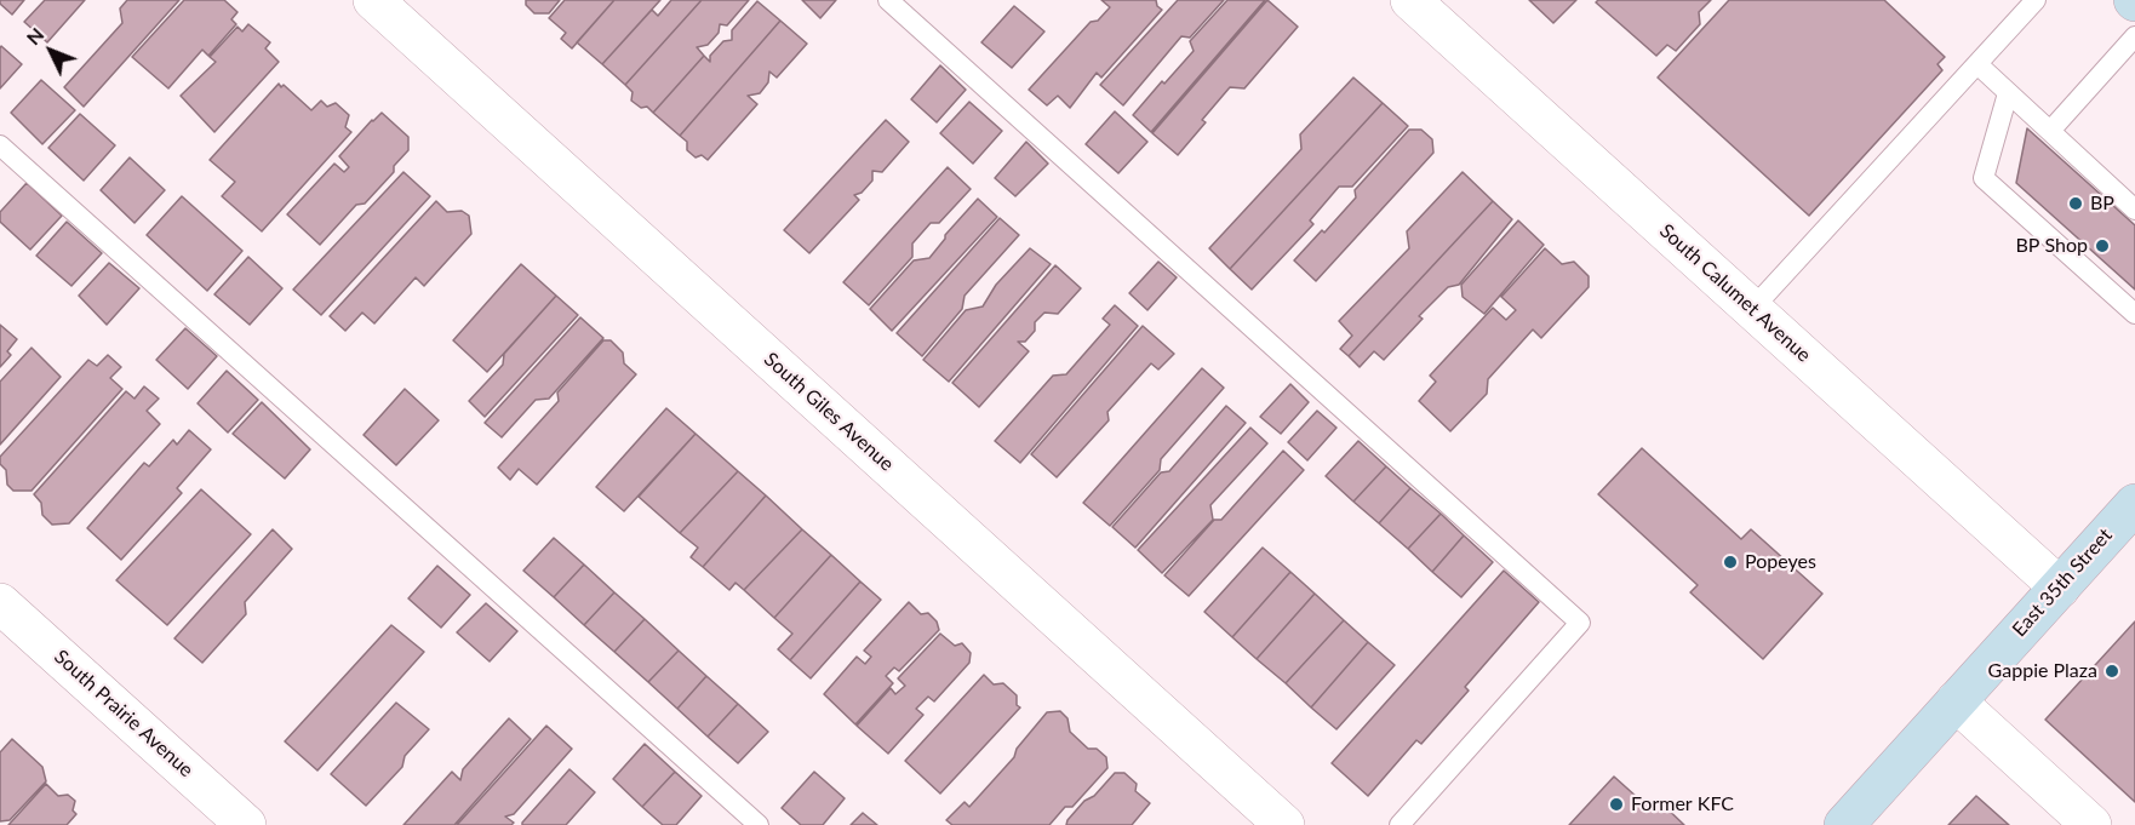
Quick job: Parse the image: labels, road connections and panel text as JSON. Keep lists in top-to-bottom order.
{
  "streets": {
    "main road": ["East 35th Street"],
    "street": ["South Calumet Avenue", "South Giles Avenue", "South Prairie Avenue"]
  },
  "crossings": [
    ["South Calumet Avenue", "East 35th Street"]
  ],
  "places": [
    "BP",
    "BP Shop",
    "Popeyes",
    "Gappie Plaza",
    "Former KFC"
  ],
  "north": "top left"
}
